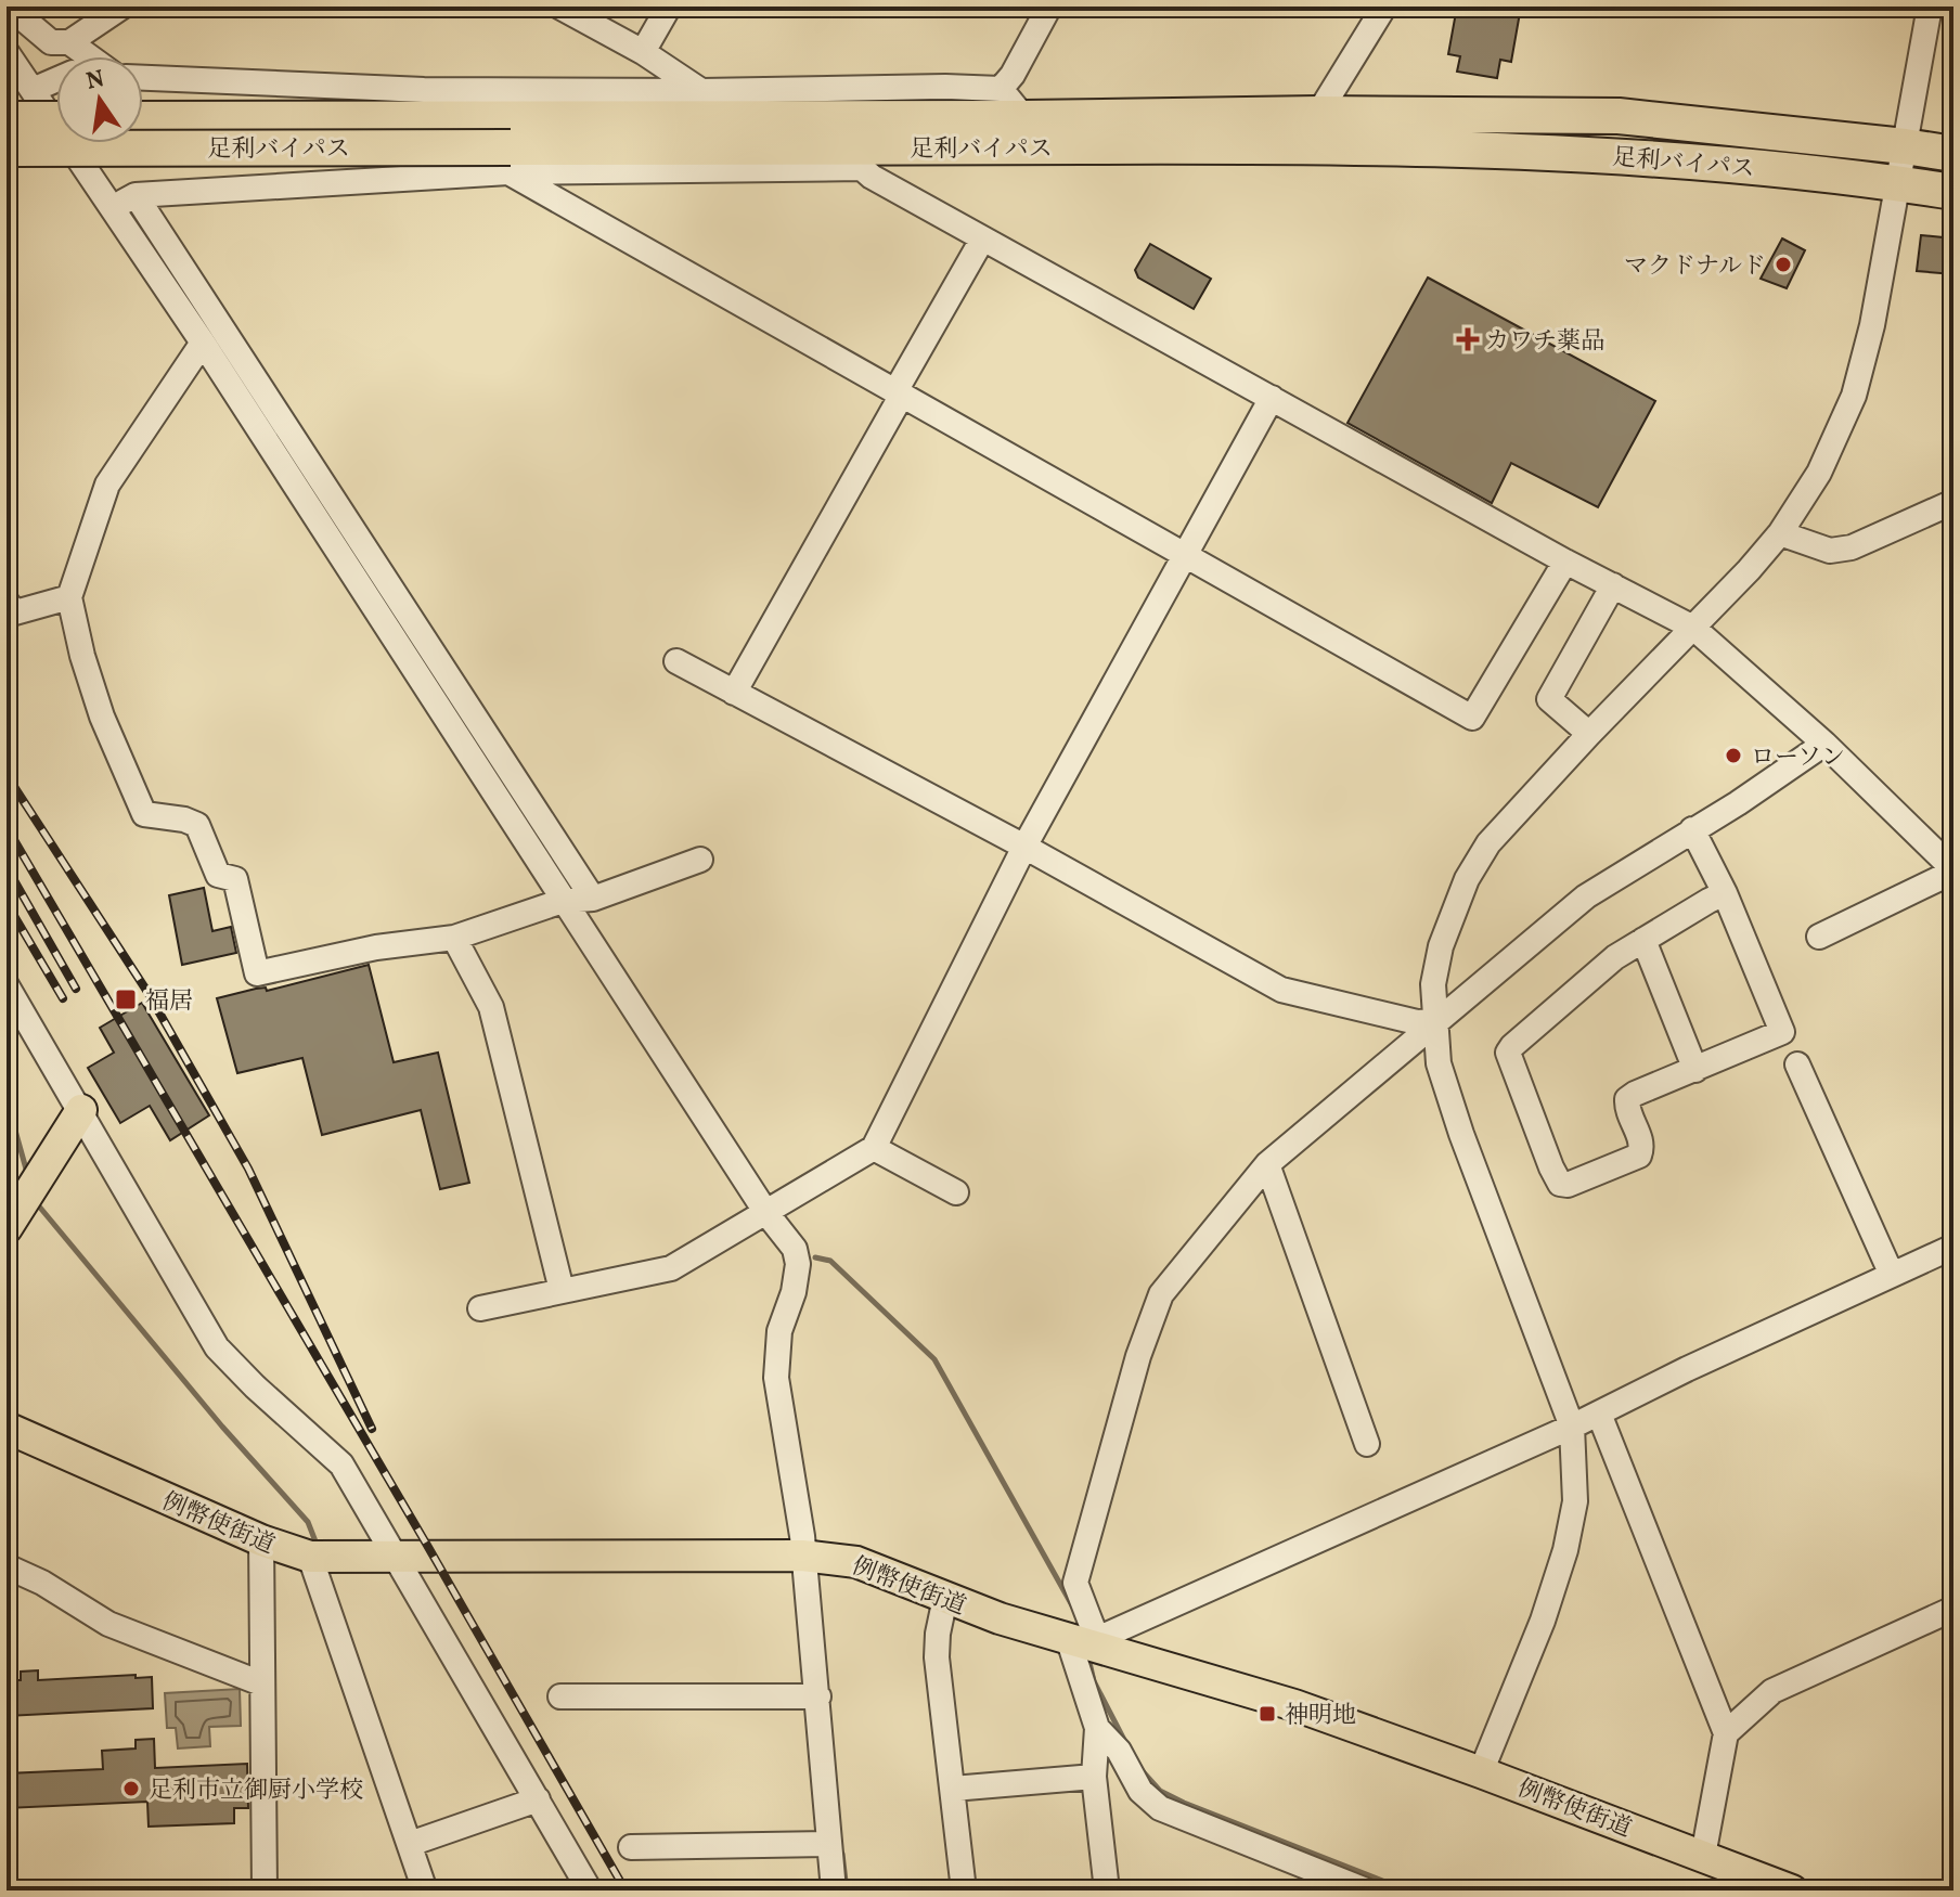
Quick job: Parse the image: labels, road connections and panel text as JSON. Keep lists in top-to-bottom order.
{
  "streets": {
    "highway": ["足利バイパス"],
    "main road": ["例幣使街道"]
  },
  "places": {
    "other": ["マクドナルド", "ローソン", "足利市立御厨小学校"],
    "health": ["カワチ薬品"],
    "transit": ["福居", "神明地"]
  },
  "north": "top"
}
